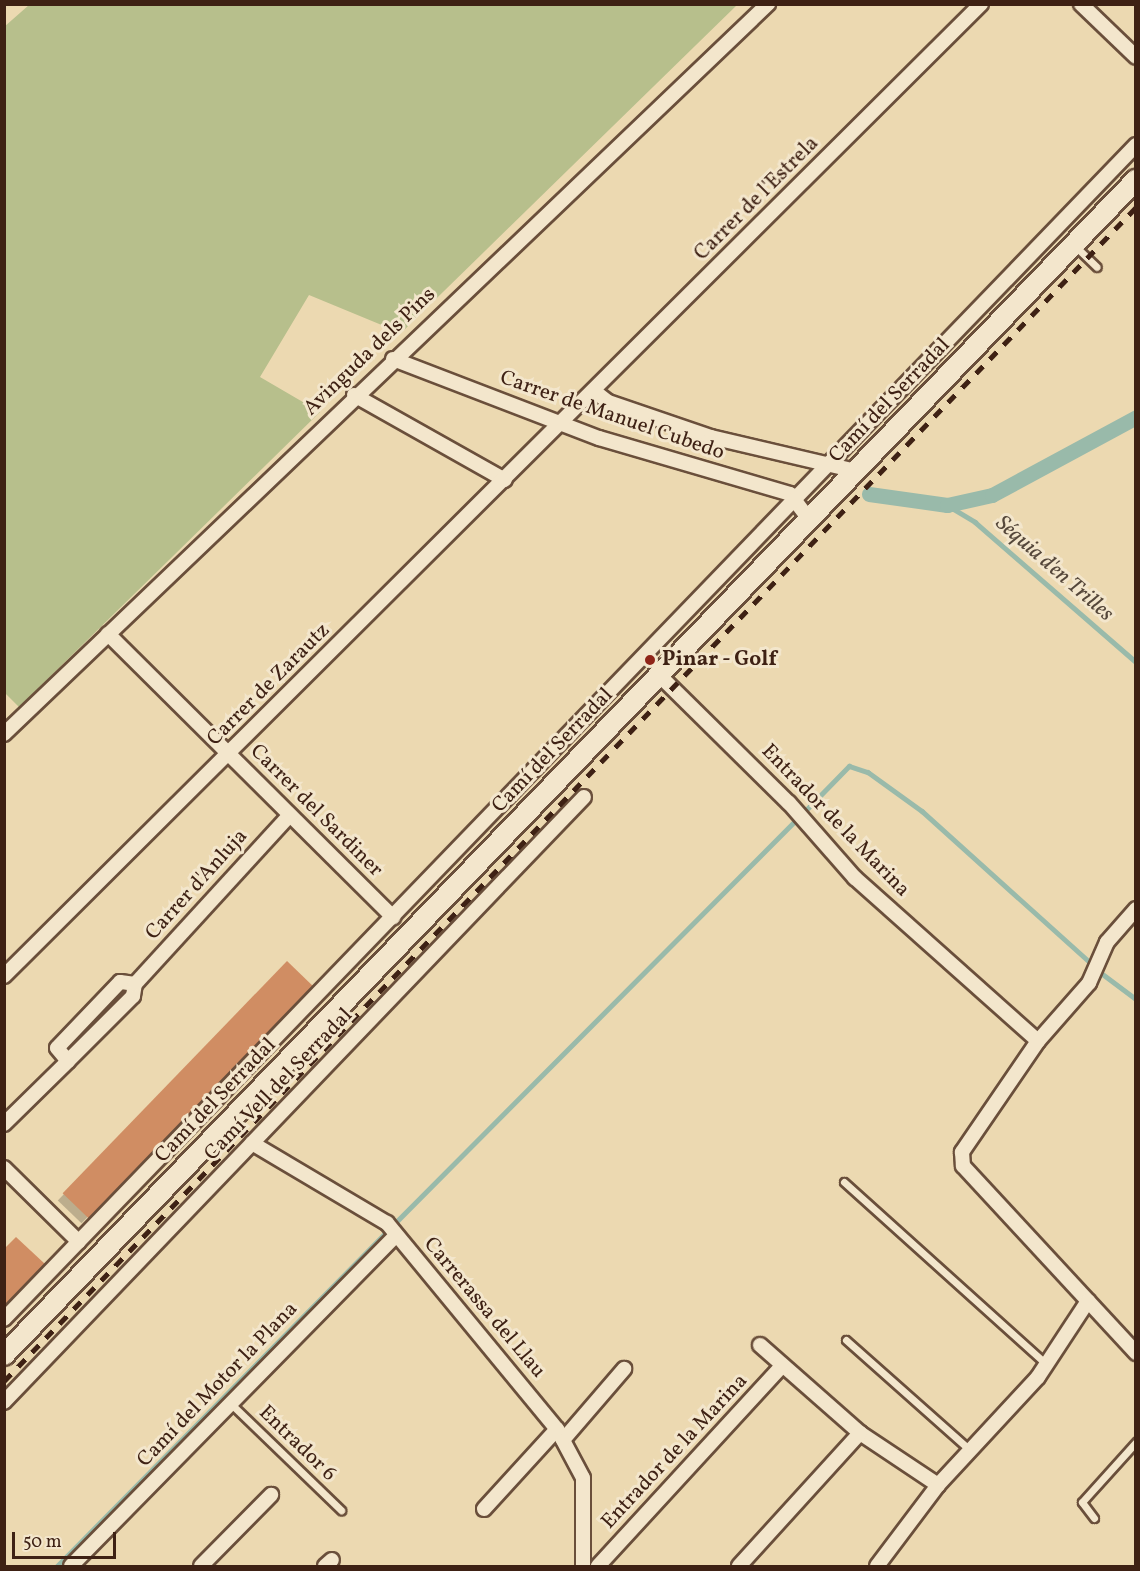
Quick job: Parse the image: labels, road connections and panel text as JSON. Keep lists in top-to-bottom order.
{
  "streets": {
    "street": [
      "Carrer de l'Estrela",
      "Avinguda dels Pins",
      "Camí del Serradal",
      "Carrer de Manuel Cubedo",
      "Carrer de Zarautz",
      "Carrer del Sardiner",
      "Entrador de la Marina",
      "Carrer d'Anluja",
      "Camí Vell del Serradal",
      "Carrerassa del Llau",
      "Camí del Motor la Plana"
    ],
    "lane": ["Entrador 6"]
  },
  "crossings": [
    ["Carrer de l'Estrela", "Carrer de Manuel Cubedo"],
    ["Carrer de l'Estrela", "Carrer de Zarautz"],
    ["Avinguda dels Pins", "Carrer de Manuel Cubedo"],
    ["Avinguda dels Pins", "Carrer del Sardiner"],
    ["Camí del Serradal", "Carrer de Manuel Cubedo"],
    ["Camí del Serradal", "Carrer del Sardiner"],
    ["Camí del Serradal", "Entrador de la Marina"],
    ["Carrer de Manuel Cubedo", "Carrer de Zarautz"],
    ["Carrer de Zarautz", "Carrer del Sardiner"],
    ["Carrer del Sardiner", "Carrer d'Anluja"],
    ["Camí Vell del Serradal", "Carrerassa del Llau"],
    ["Carrerassa del Llau", "Camí del Motor la Plana"],
    ["Camí del Motor la Plana", "Entrador 6"]
  ],
  "water": ["Séquia d'en Trilles"],
  "places": ["Pinar - Golf"],
  "scale_bar": "50 m"
}
